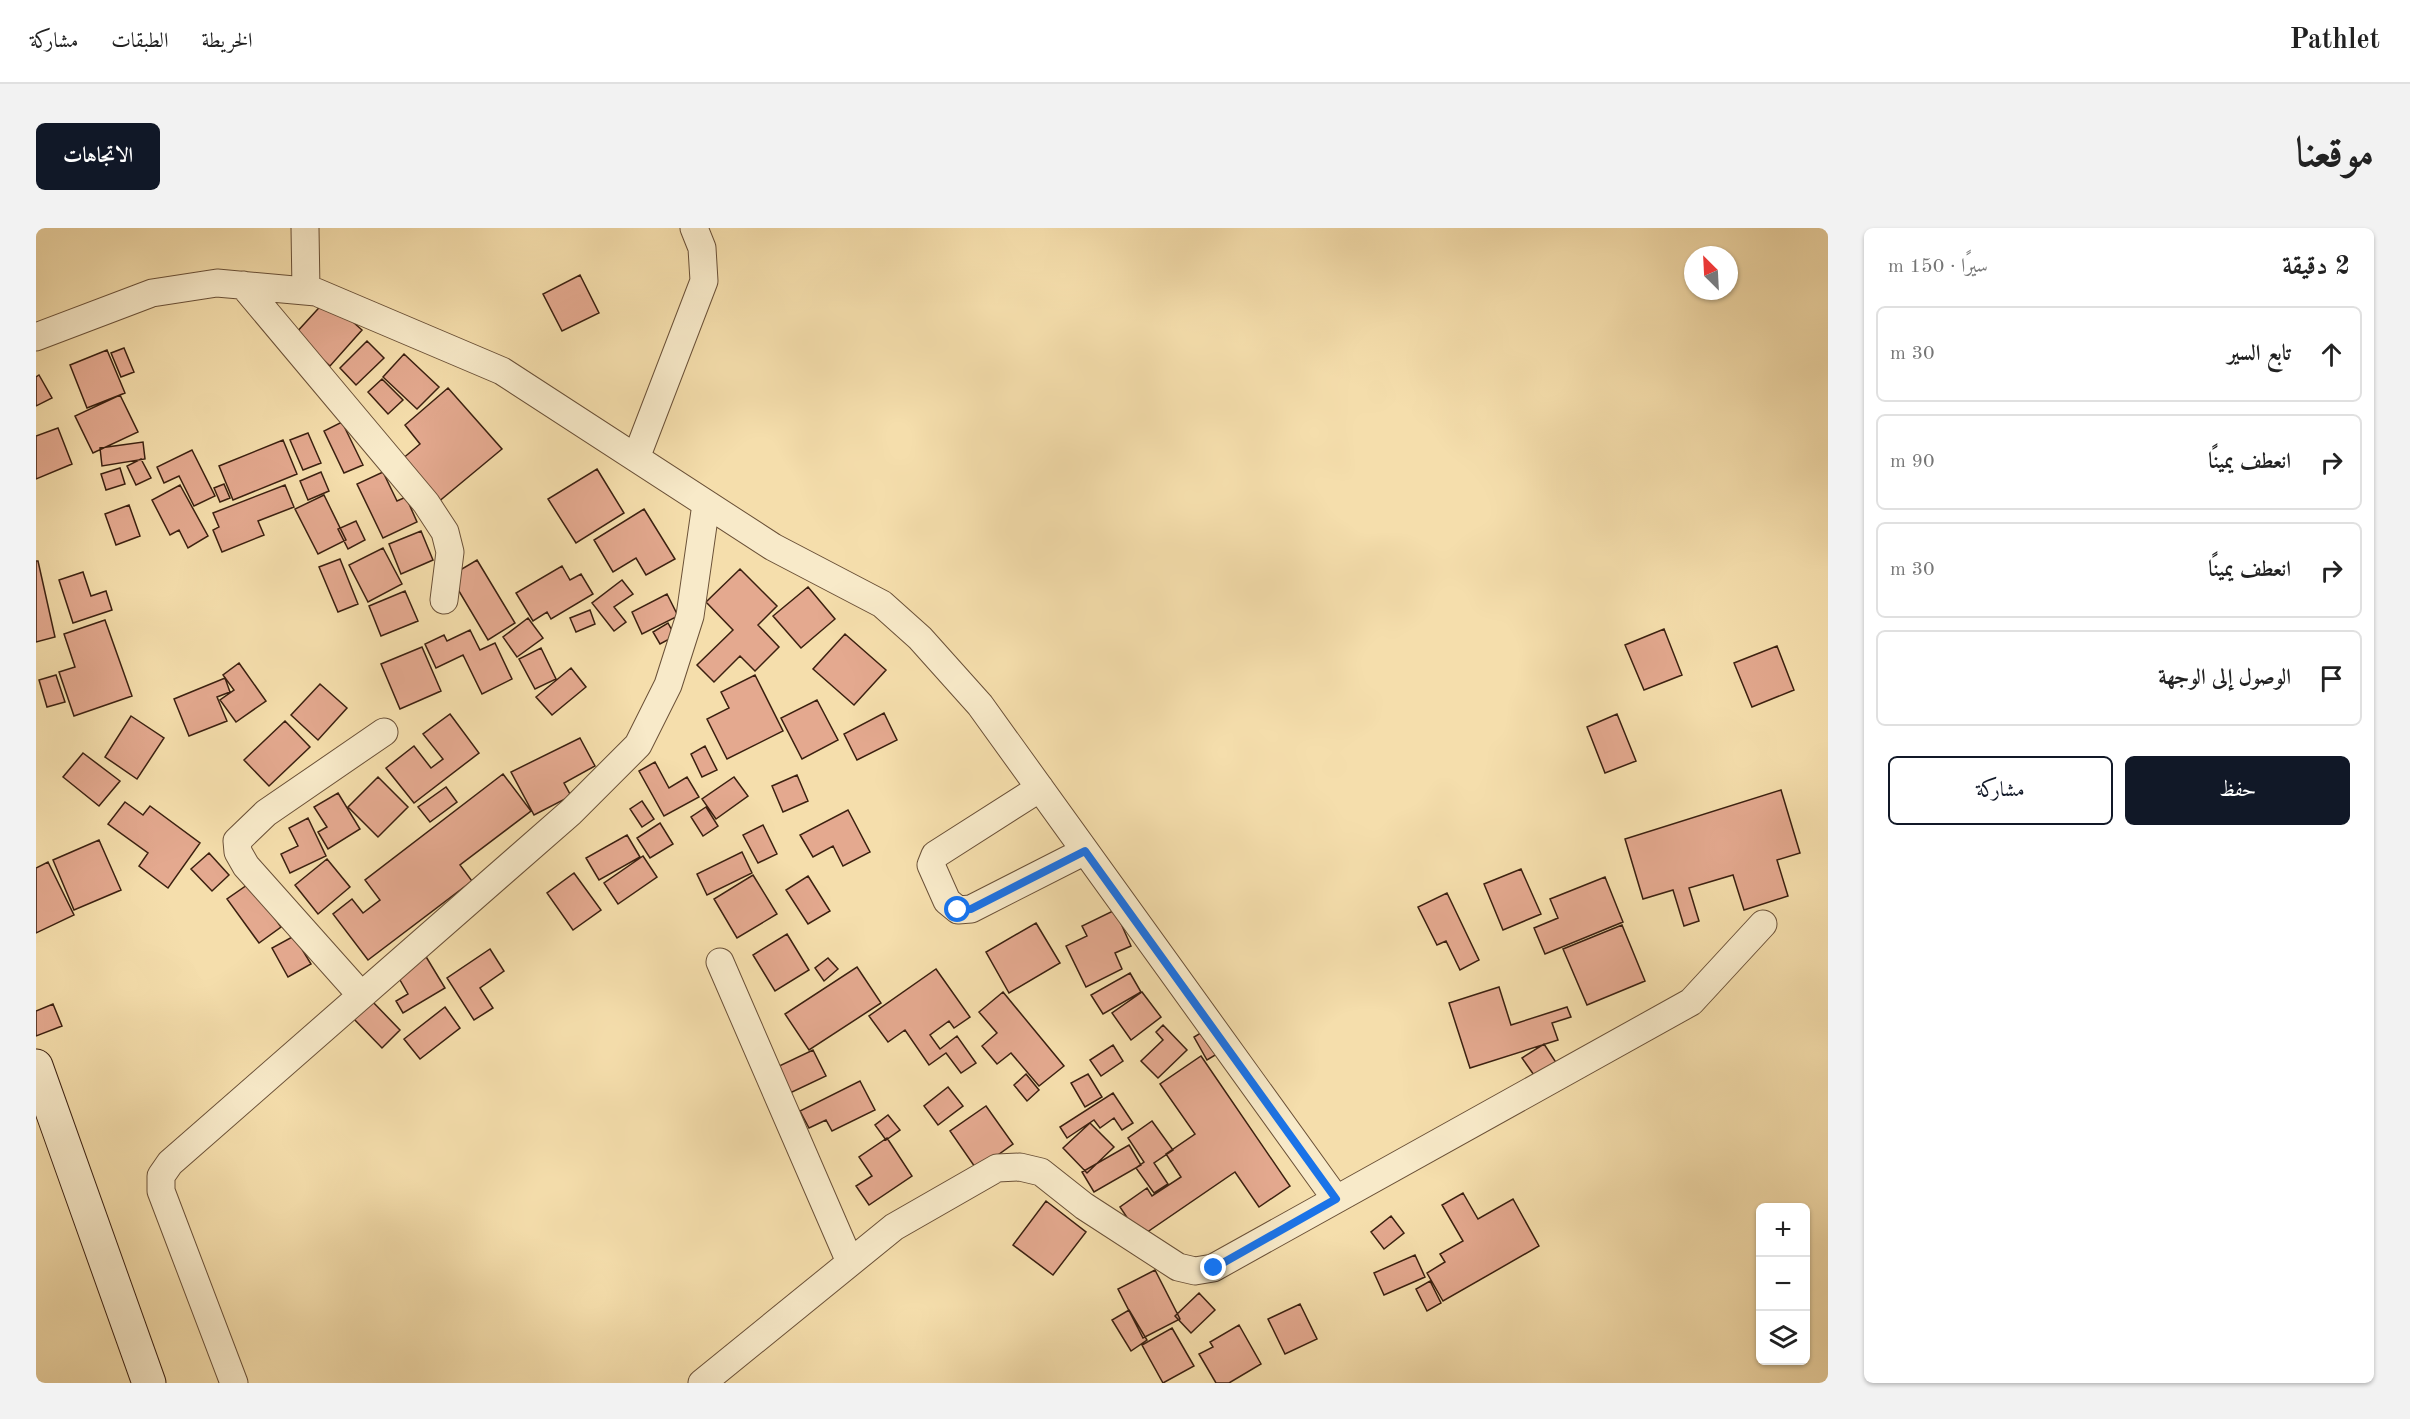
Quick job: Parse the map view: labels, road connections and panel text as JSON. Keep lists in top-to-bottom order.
{
  "north": "top left",
  "page": {
    "header": "Pathlet",
    "nav": ["الخريطة", "الطبقات", "مشاركة"],
    "title": "موقعنا",
    "buttons": [
      "الاتجاهات",
      ["حفظ", "مشاركة"]
    ],
    "heading": ["2 دقيقة", "سيرًا · 150 m"],
    "list": [
      ["تابع السير", "30 m"],
      ["انعطف يمينًا", "90 m"],
      ["انعطف يمينًا", "30 m"],
      "الوصول إلى الوجهة"
    ],
    "map_buttons": ["+", "−"]
  }
}
